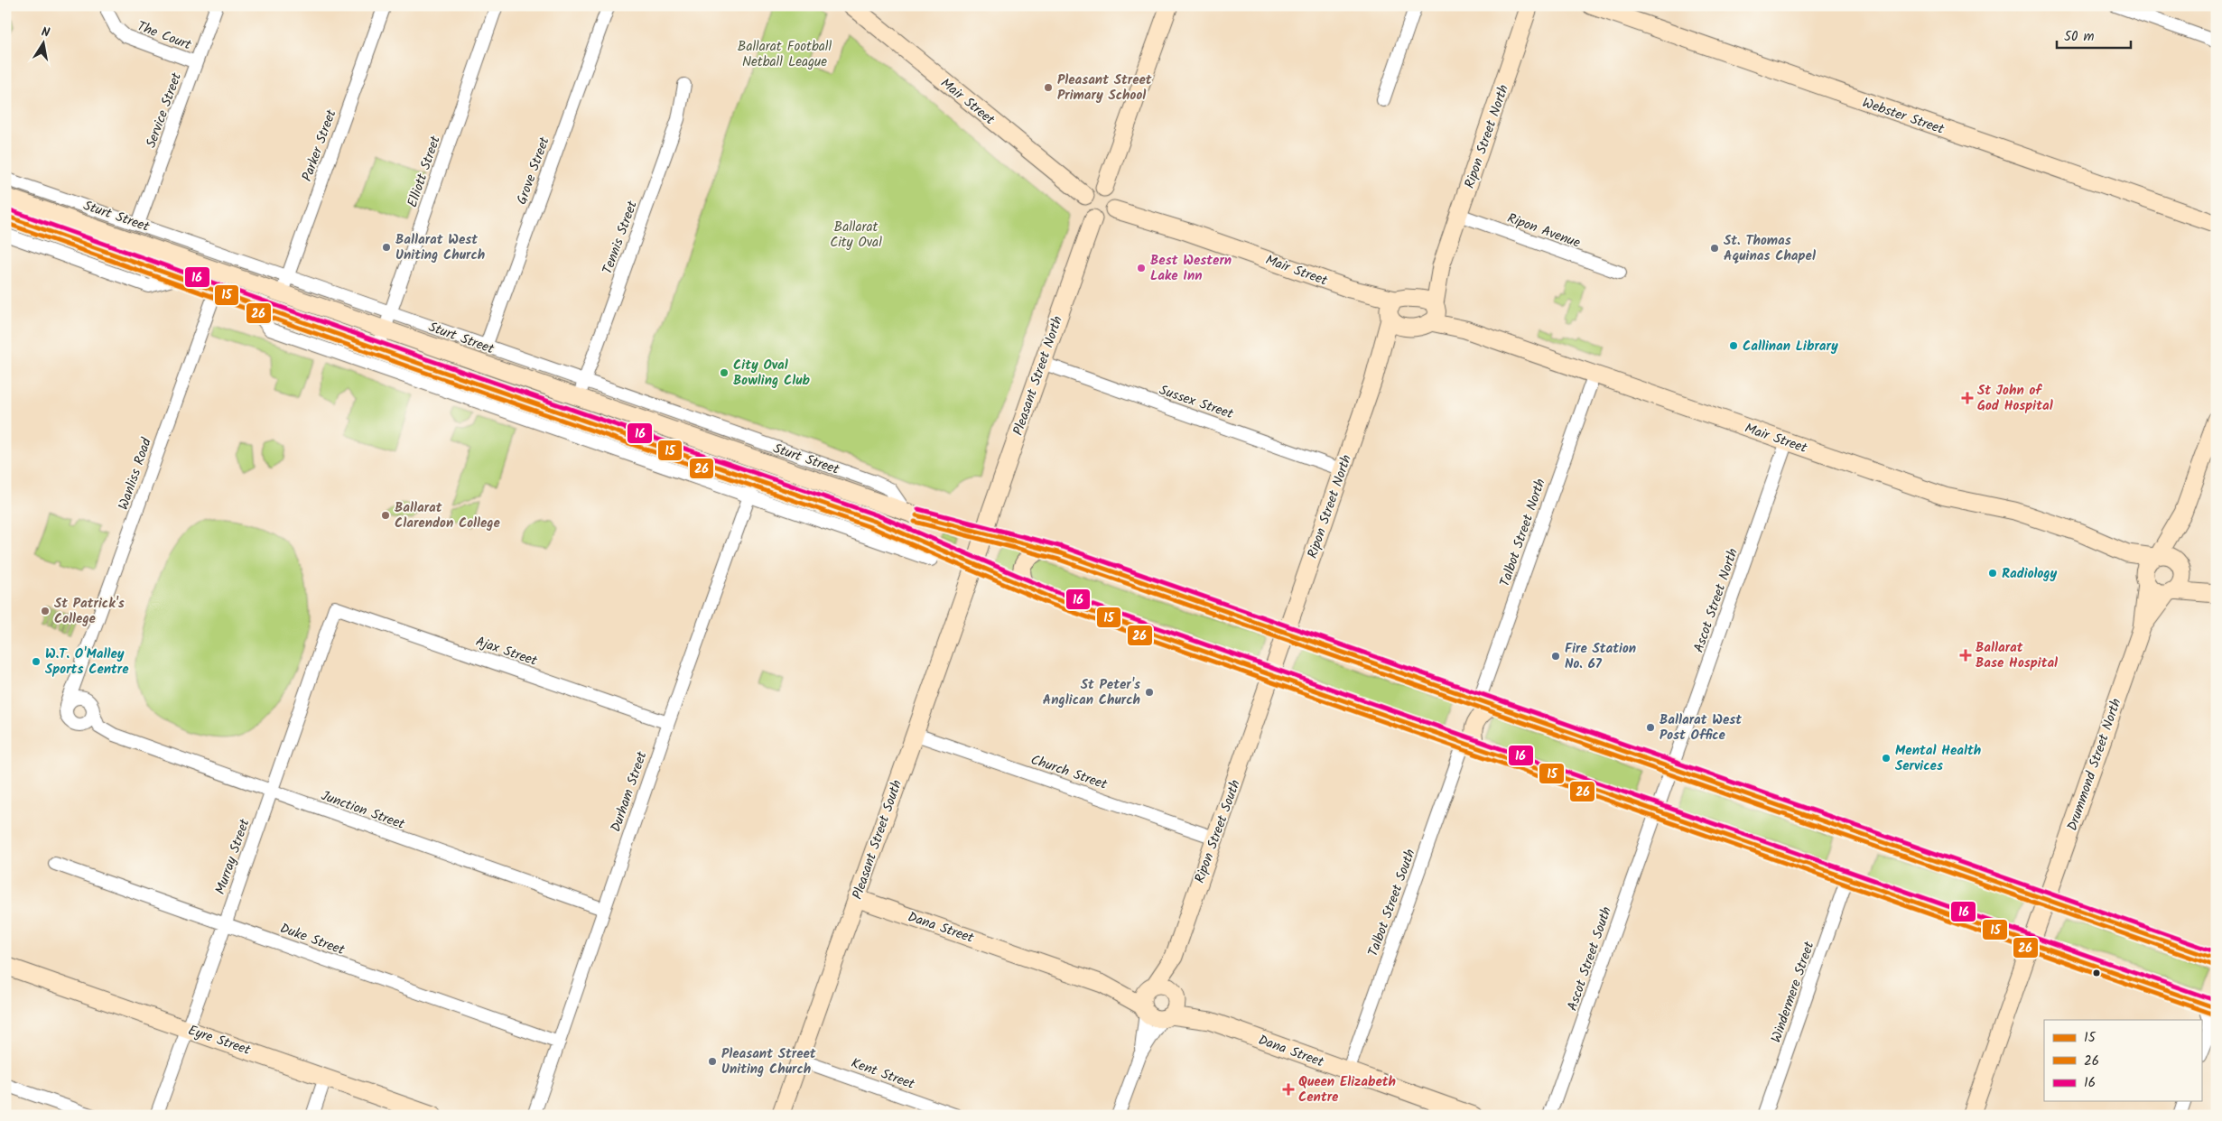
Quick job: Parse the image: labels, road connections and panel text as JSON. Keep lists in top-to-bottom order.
{
  "streets": {
    "main road": [
      "Mair Street",
      "Webster Street",
      "Ripon Street North",
      "Sturt Street",
      "Pleasant Street North",
      "Drummond Street North",
      "Ripon Street South",
      "Pleasant Street South",
      "Dana Street",
      "Eyre Street"
    ],
    "street": [
      "The Court",
      "Service Street",
      "Parker Street",
      "Grove Street",
      "Elliott Street",
      "Ripon Avenue",
      "Tennis Street",
      "Sussex Street",
      "Wanliss Road",
      "Talbot Street North",
      "Ascot Street North",
      "Ajax Street",
      "Church Street",
      "Durham Street",
      "Junction Street",
      "Murray Street",
      "Talbot Street South",
      "Duke Street",
      "Ascot Street South",
      "Windermere Street",
      "Kent Street"
    ]
  },
  "crossings": [
    ["The Court", "Service Street"],
    ["Mair Street", "Ripon Street North"],
    ["Mair Street", "Pleasant Street North"],
    ["Mair Street", "Talbot Street North"],
    ["Mair Street", "Ascot Street North"],
    ["Mair Street", "Drummond Street North"],
    ["Service Street", "Sturt Street"],
    ["Ripon Street North", "Sturt Street"],
    ["Ripon Street North", "Ripon Avenue"],
    ["Ripon Street North", "Sussex Street"],
    ["Ripon Street North", "Ripon Street South"],
    ["Parker Street", "Sturt Street"],
    ["Grove Street", "Sturt Street"],
    ["Elliott Street", "Sturt Street"],
    ["Sturt Street", "Tennis Street"],
    ["Sturt Street", "Pleasant Street North"],
    ["Sturt Street", "Talbot Street North"],
    ["Sturt Street", "Ascot Street North"],
    ["Sturt Street", "Drummond Street North"],
    ["Pleasant Street North", "Sussex Street"],
    ["Pleasant Street North", "Pleasant Street South"],
    ["Wanliss Road", "Junction Street"],
    ["Ascot Street North", "Ascot Street South"],
    ["Ajax Street", "Durham Street"],
    ["Ajax Street", "Murray Street"],
    ["Church Street", "Ripon Street South"],
    ["Church Street", "Pleasant Street South"],
    ["Durham Street", "Junction Street"],
    ["Durham Street", "Duke Street"],
    ["Junction Street", "Murray Street"],
    ["Ripon Street South", "Dana Street"],
    ["Pleasant Street South", "Dana Street"],
    ["Pleasant Street South", "Kent Street"],
    ["Murray Street", "Duke Street"],
    ["Murray Street", "Eyre Street"],
    ["Talbot Street South", "Dana Street"]
  ],
  "parks": ["Ballarat Football Netball League", "Ballarat City Oval"],
  "places": {
    "other": [
      "Pleasant Street Primary School",
      "Ballarat West Uniting Church",
      "St. Thomas Aquinas Chapel",
      "Best Western Lake Inn",
      "Callinan Library",
      "City Oval Bowling Club",
      "Ballarat Clarendon College",
      "Radiology",
      "St Patrick's College",
      "Fire Station No. 67",
      "W.T. O'Malley Sports Centre",
      "St Peter's Anglican Church",
      "Ballarat West Post Office",
      "Mental Health Services",
      "Pleasant Street Uniting Church"
    ],
    "health": ["St John of God Hospital", "Ballarat Base Hospital", "Queen Elizabeth Centre"]
  },
  "lines": ["transit line 16", "transit line 15", "transit line 26"],
  "legend": ["15", "26", "16"],
  "scale_bar": "50 m",
  "north": "top"
}
